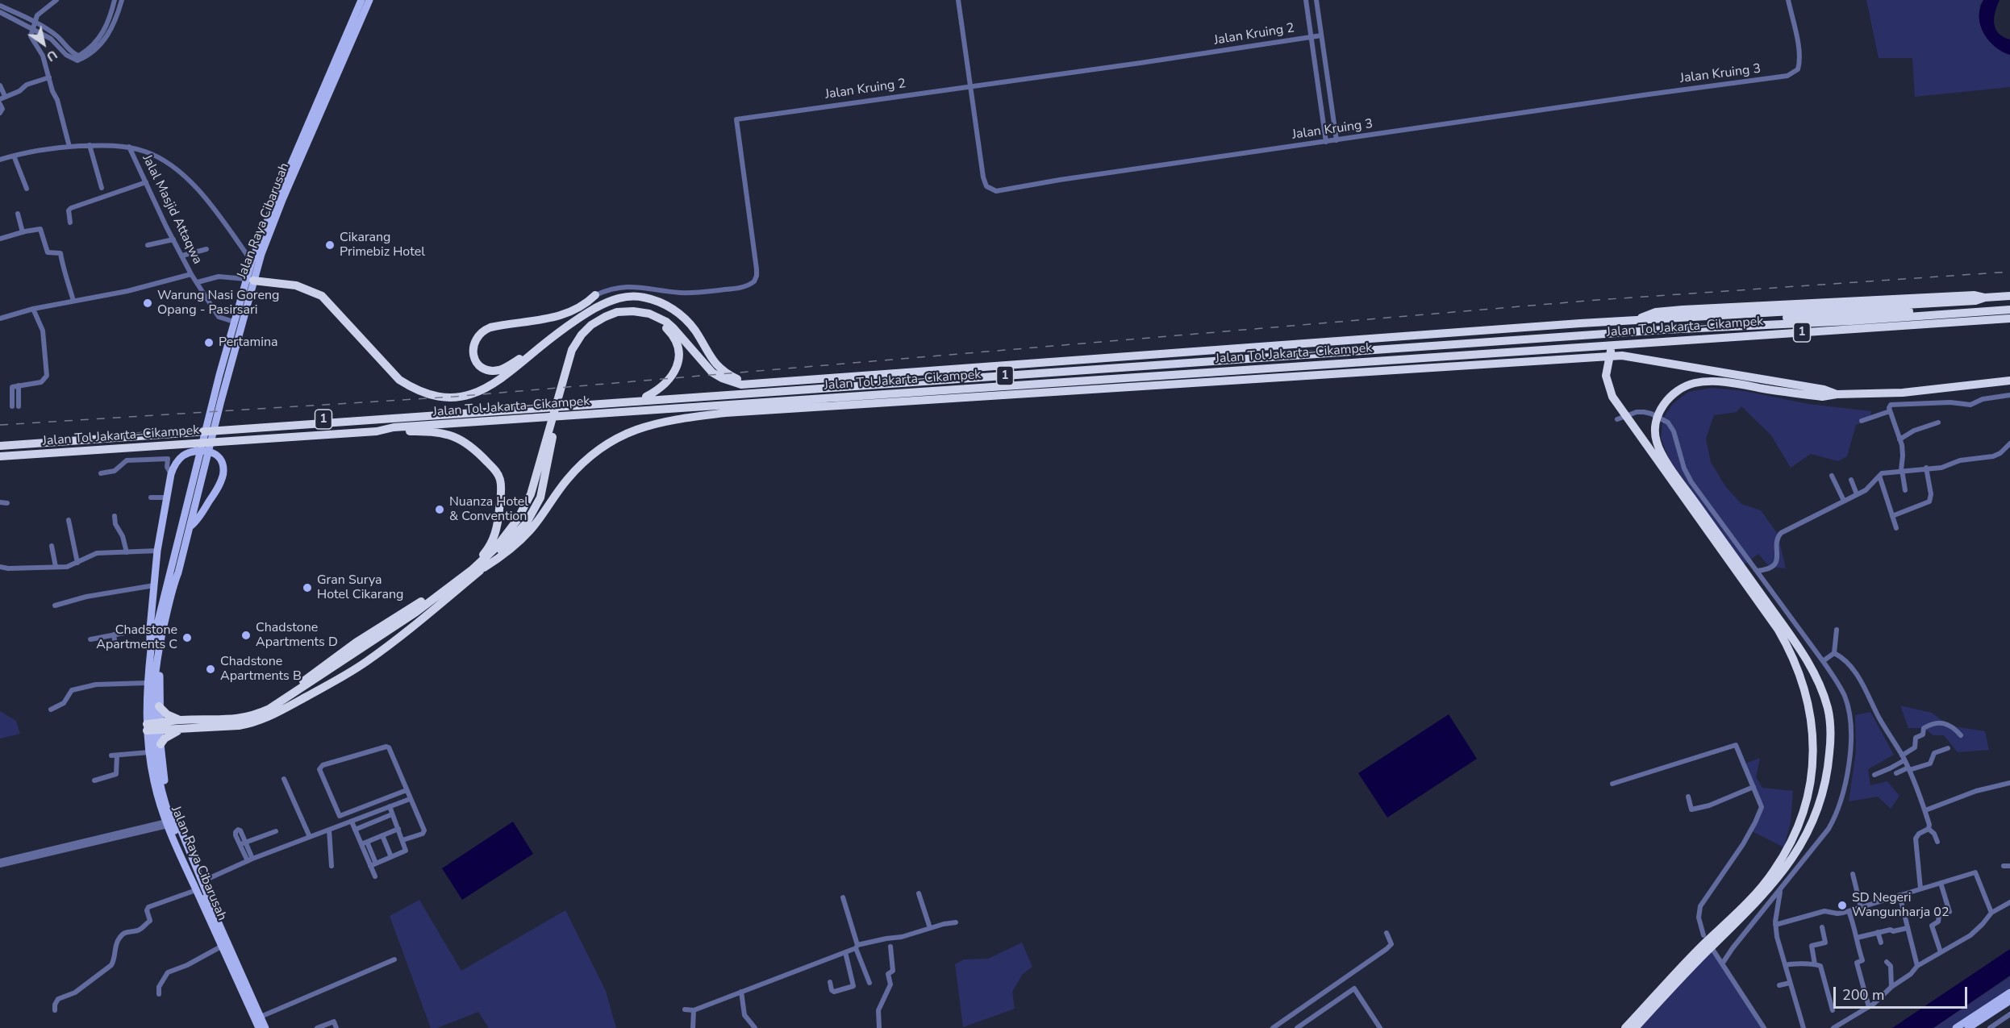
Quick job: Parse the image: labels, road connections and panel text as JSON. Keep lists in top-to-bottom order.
{
  "streets": {
    "highway": ["Jalan Tol Jakarta–Cikampek", "1"],
    "main road": ["Jalan Raya Cibarusah"],
    "street": ["Jalan Kruing 2", "Jalan Kruing 3", "Jalal Masjid Attaqwa"]
  },
  "crossings": [
    ["Jalan Kruing 2", "Jalan Kruing 3"],
    ["Jalal Masjid Attaqwa", "Jalan Raya Cibarusah"],
    ["Jalan Tol Jakarta–Cikampek", "1"]
  ],
  "places": [
    "Cikarang Primebiz Hotel",
    "Warung Nasi Goreng Opang - Pasirsari",
    "Pertamina",
    "Nuanza Hotel & Convention",
    "Gran Surya Hotel Cikarang",
    "Chadstone Apartments D",
    "Chadstone Apartments C",
    "Chadstone Apartments B",
    "SD Negeri Wangunharja 02"
  ],
  "scale_bar": "200 m",
  "north": "bottom right"
}
